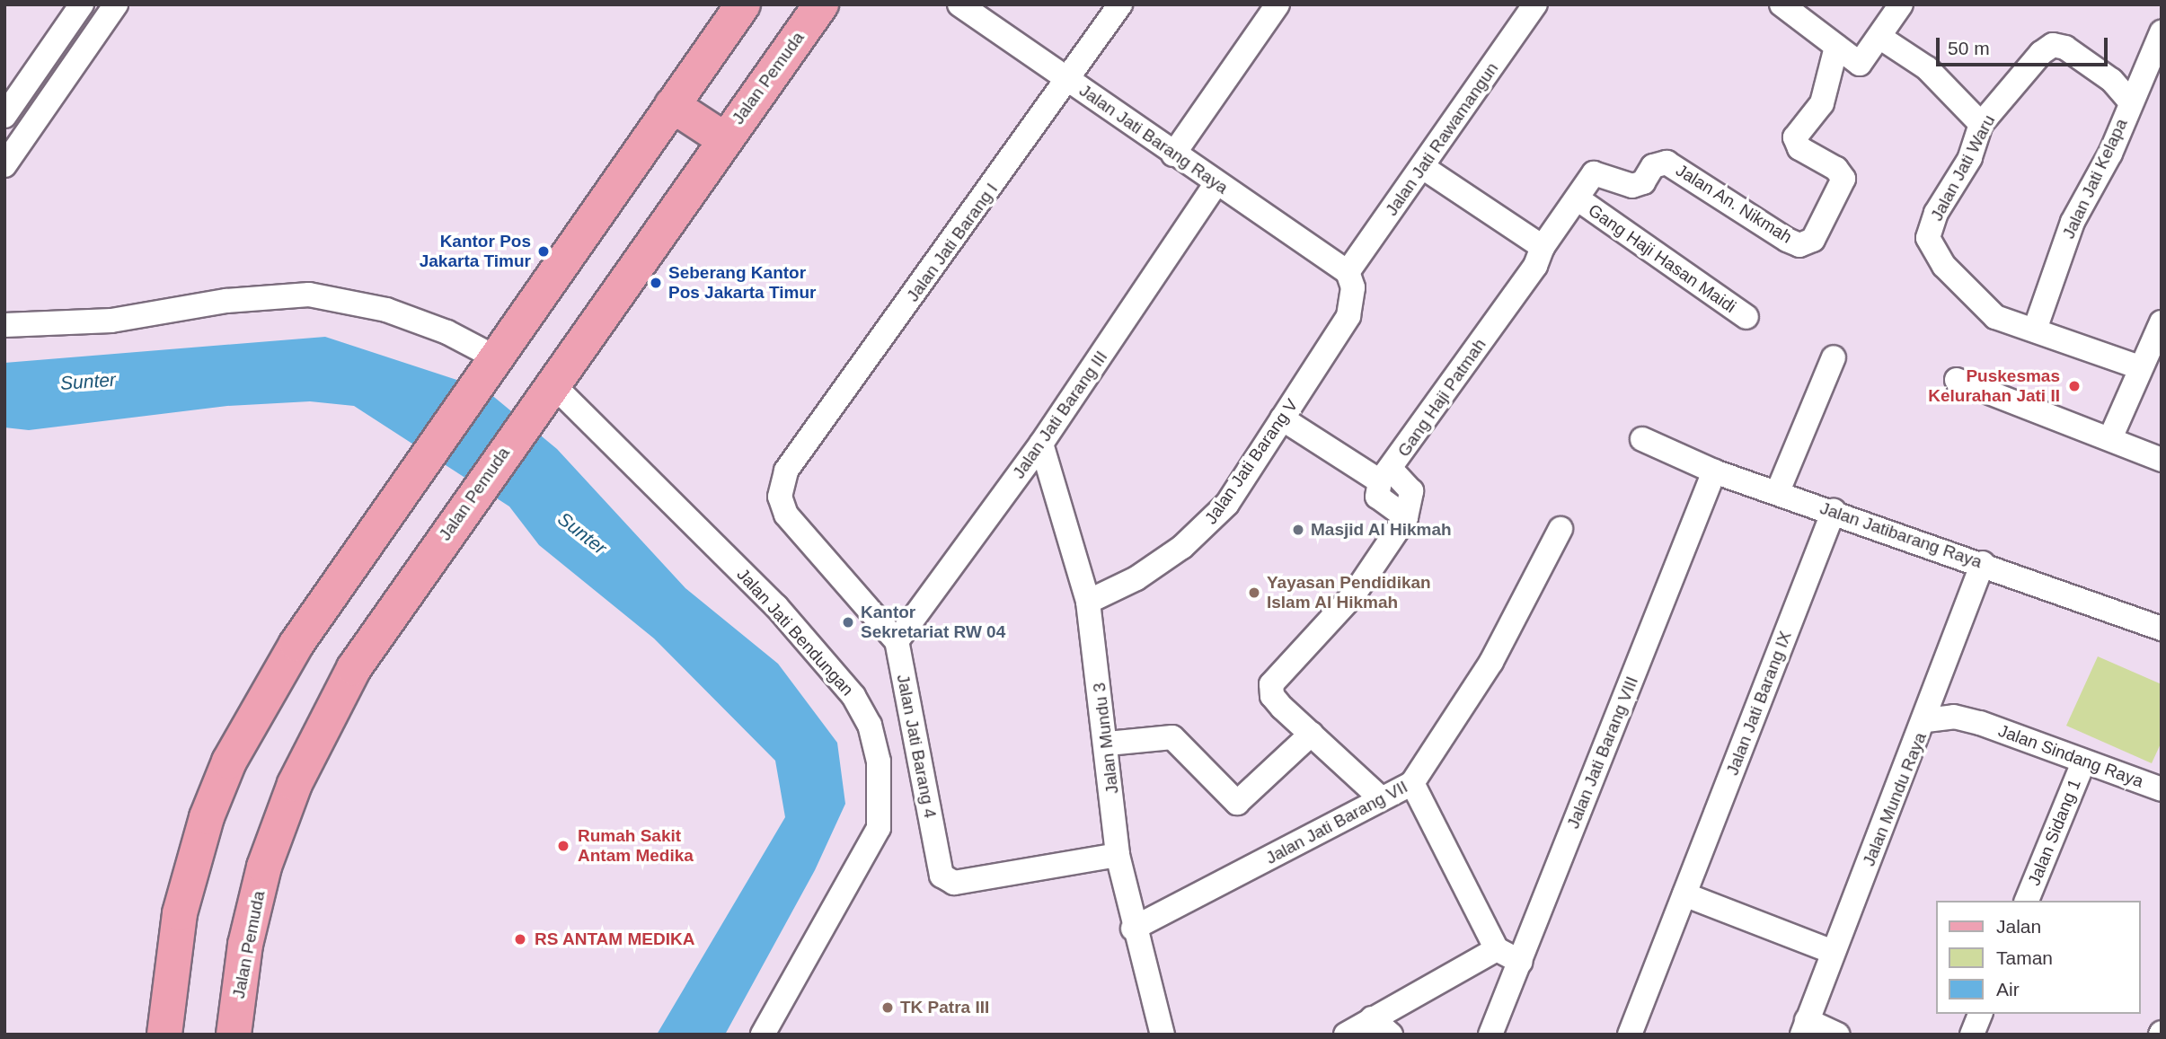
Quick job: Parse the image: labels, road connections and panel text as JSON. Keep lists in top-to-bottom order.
{
  "streets": {
    "main road": ["Jalan Pemuda"],
    "street": [
      "Jalan Jati Barang Raya",
      "Jalan Jati Rawamangun",
      "Jalan Jati Waru",
      "Jalan Jati Kelapa",
      "Jalan An. Nikmah",
      "Jalan Jati Barang I",
      "Gang Haji Hasan Maidi",
      "Gang Haji Patmah",
      "Jalan Jati Barang III",
      "Jalan Jati Barang V",
      "Jalan Jatibarang Raya",
      "Jalan Jati Bendungan",
      "Jalan Jati Barang IX",
      "Jalan Mundu 3",
      "Jalan Jati Barang 4",
      "Jalan Jati Barang VIII",
      "Jalan Sindang Raya",
      "Jalan Mundu Raya",
      "Jalan Jati Barang VII",
      "Jalan Sidang 1"
    ]
  },
  "crossings": [
    ["Jalan Pemuda", "Jalan Jati Bendungan"],
    ["Jalan Jati Barang Raya", "Jalan Jati Rawamangun"],
    ["Jalan Jati Barang Raya", "Jalan Jati Barang I"],
    ["Jalan Jati Barang Raya", "Jalan Jati Barang III"],
    ["Jalan Jati Barang Raya", "Jalan Jati Barang V"],
    ["Jalan Jati Rawamangun", "Jalan Jati Barang V"],
    ["Jalan Jati Waru", "Jalan Jati Kelapa"],
    ["Jalan An. Nikmah", "Gang Haji Hasan Maidi"],
    ["Jalan An. Nikmah", "Gang Haji Patmah"],
    ["Jalan Jati Barang I", "Jalan Jati Barang III"],
    ["Jalan Jati Barang I", "Jalan Jati Barang 4"],
    ["Gang Haji Patmah", "Jalan Jati Barang VII"],
    ["Jalan Jati Barang III", "Jalan Mundu 3"],
    ["Jalan Jati Barang III", "Jalan Jati Barang 4"],
    ["Jalan Jati Barang V", "Jalan Mundu 3"],
    ["Jalan Jatibarang Raya", "Jalan Jati Barang IX"],
    ["Jalan Jatibarang Raya", "Jalan Jati Barang VIII"],
    ["Jalan Jatibarang Raya", "Jalan Mundu Raya"],
    ["Jalan Mundu 3", "Jalan Jati Barang 4"],
    ["Jalan Mundu 3", "Jalan Jati Barang VII"],
    ["Jalan Sindang Raya", "Jalan Mundu Raya"],
    ["Jalan Sindang Raya", "Jalan Sidang 1"]
  ],
  "water": ["Sunter"],
  "places": [
    "Kantor Pos Jakarta Timur",
    "Seberang Kantor Pos Jakarta Timur",
    "Puskesmas Kelurahan Jati II",
    "Masjid Al Hikmah",
    "Yayasan Pendidikan Islam Al Hikmah",
    "Kantor Sekretariat RW 04",
    "Rumah Sakit Antam Medika",
    "RS ANTAM MEDIKA",
    "TK Patra III"
  ],
  "legend": ["Jalan", "Taman", "Air"],
  "scale_bar": "50 m"
}
